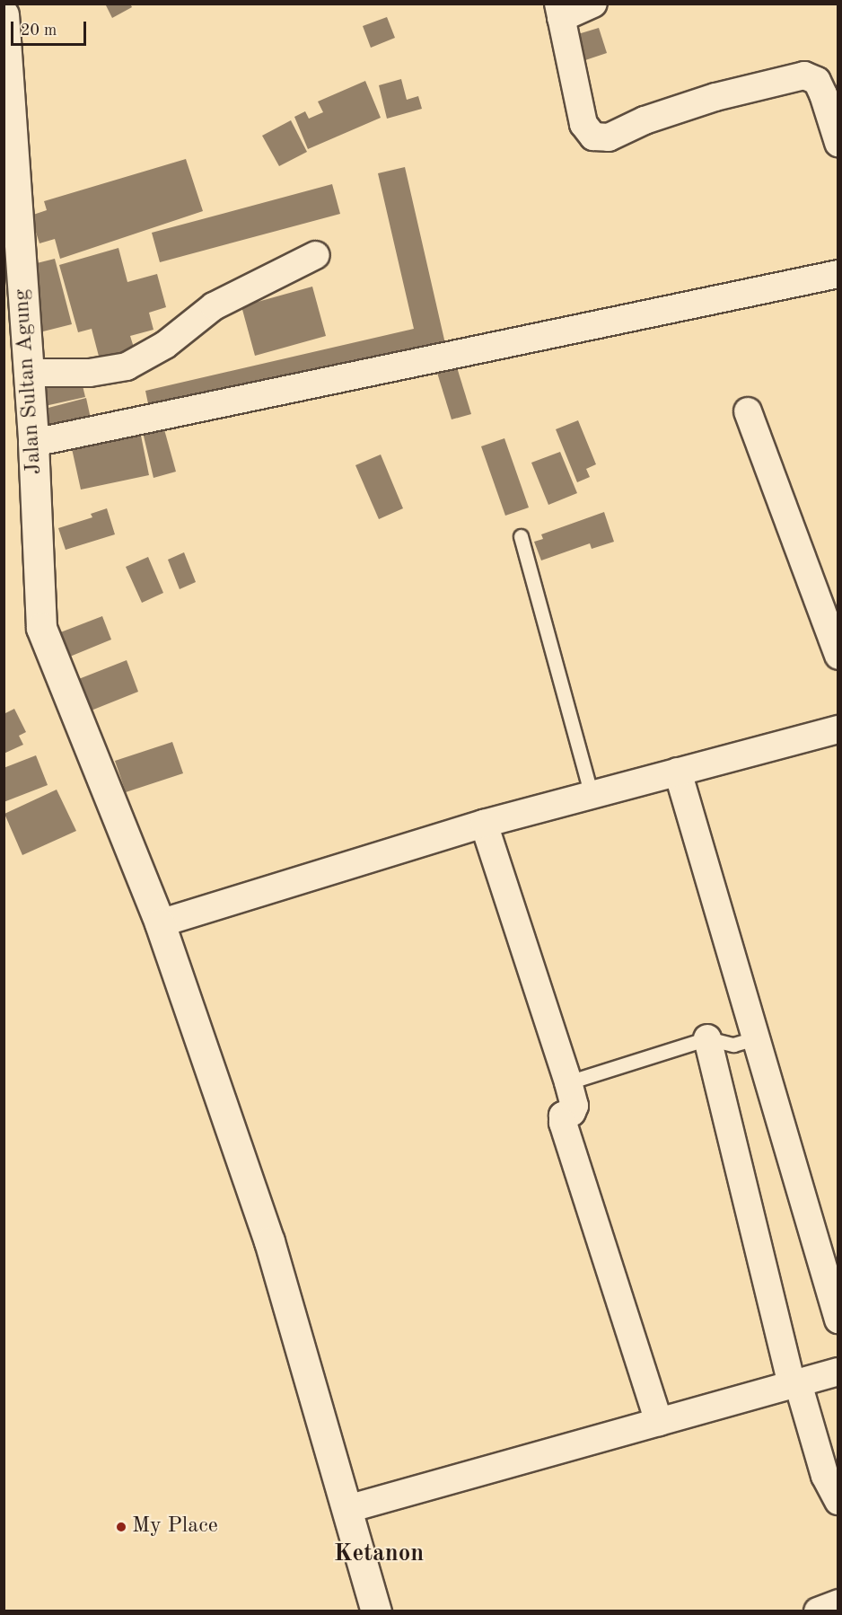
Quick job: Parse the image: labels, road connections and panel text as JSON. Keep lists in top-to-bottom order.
{
  "streets": {
    "street": ["Jalan Sultan Agung"]
  },
  "districts": ["Ketanon"],
  "places": ["My Place"],
  "scale_bar": "20 m"
}
